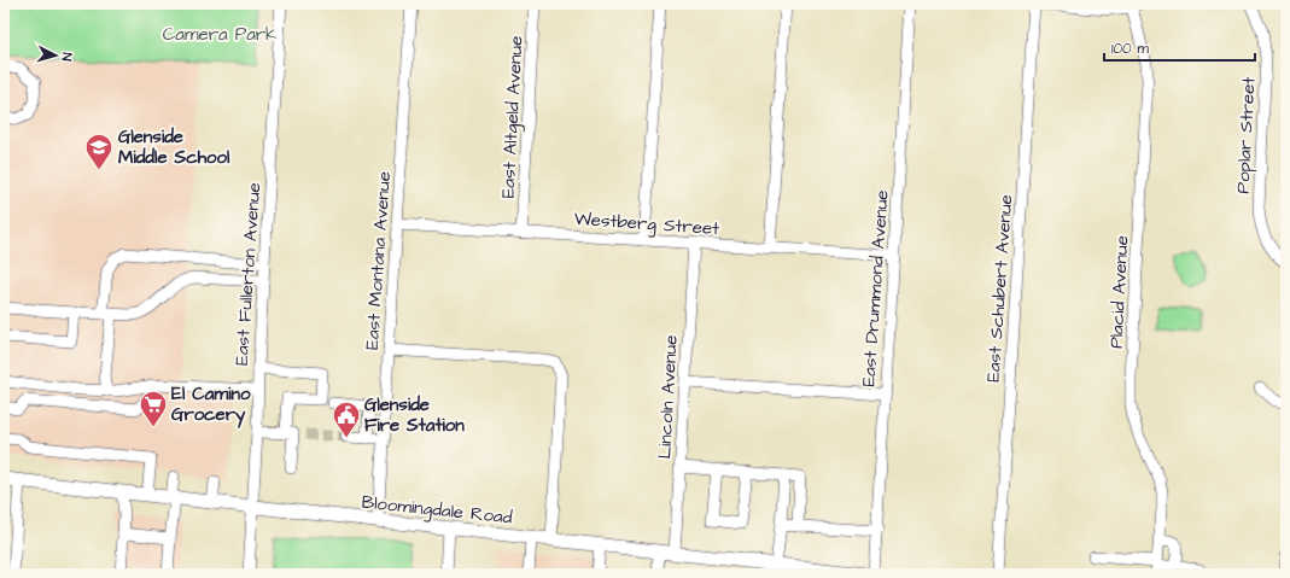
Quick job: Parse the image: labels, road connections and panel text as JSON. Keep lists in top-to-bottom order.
{
  "streets": {
    "main road": ["Bloomingdale Road"],
    "street": [
      "East Altgeld Avenue",
      "Poplar Street",
      "Westberg Street",
      "East Montana Avenue",
      "East Fullerton Avenue",
      "East Drummond Avenue",
      "East Schubert Avenue",
      "Placid Avenue",
      "Lincoln Avenue"
    ]
  },
  "crossings": [
    ["East Altgeld Avenue", "Westberg Street"],
    ["Westberg Street", "East Montana Avenue"],
    ["Westberg Street", "East Drummond Avenue"],
    ["Westberg Street", "Lincoln Avenue"],
    ["East Montana Avenue", "Bloomingdale Road"],
    ["East Fullerton Avenue", "Bloomingdale Road"],
    ["Lincoln Avenue", "Bloomingdale Road"]
  ],
  "parks": ["Camera Park"],
  "places": {
    "school or university": ["Glenside Middle School"],
    "supermarket": ["El Camino Grocery"],
    "public building": ["Glenside Fire Station"]
  },
  "scale_bar": "100 m",
  "north": "right"
}
